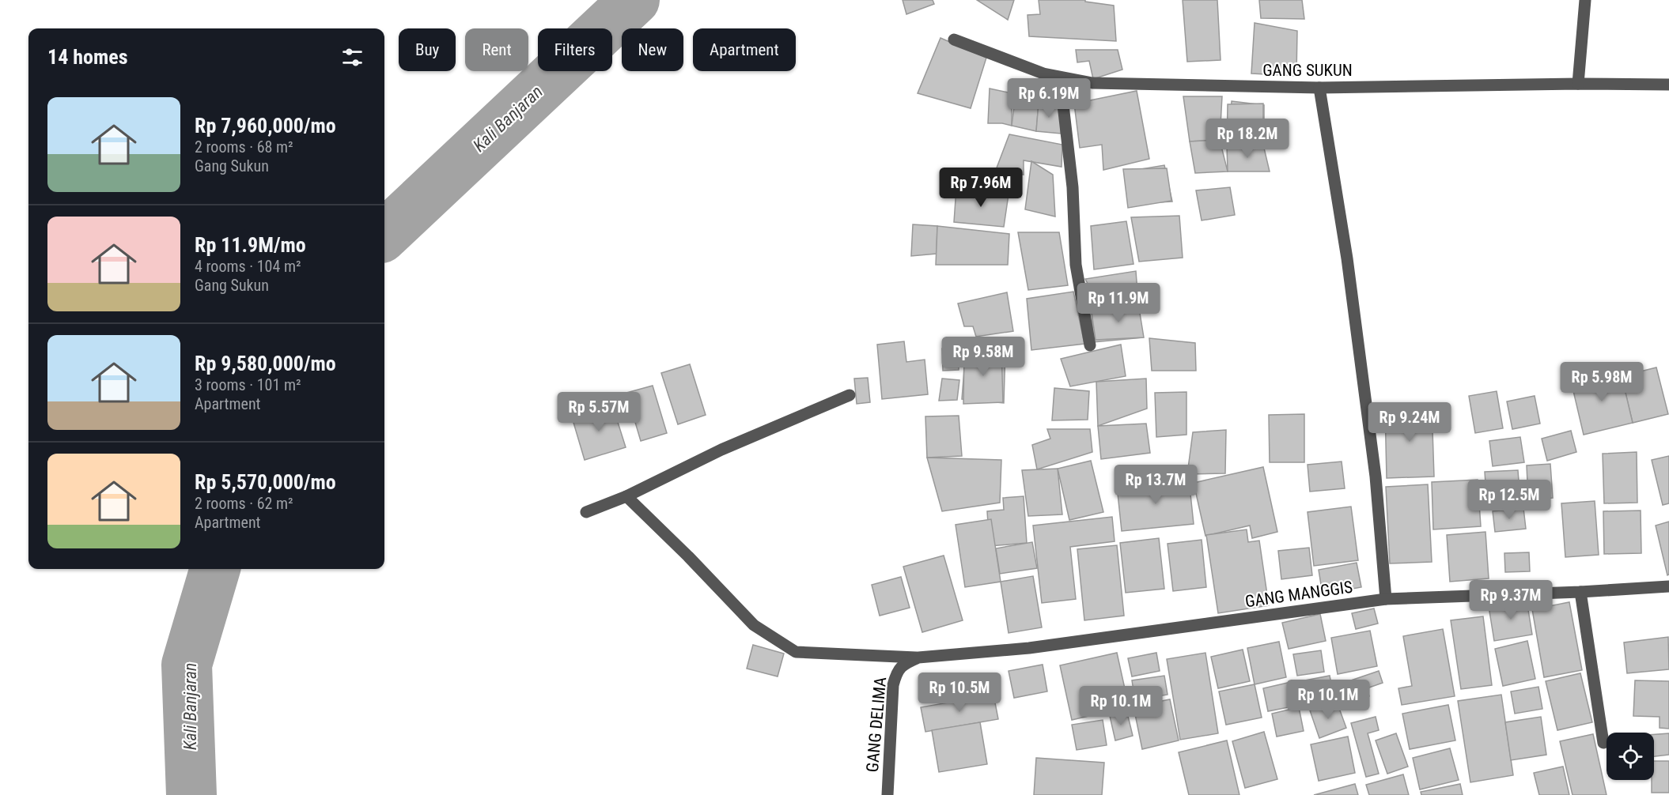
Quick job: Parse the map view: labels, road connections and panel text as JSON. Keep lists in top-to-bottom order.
{
  "streets": {
    "street": ["GANG SUKUN", "GANG MANGGIS", "GANG DELIMA"]
  },
  "crossings": [
    ["GANG MANGGIS", "GANG DELIMA"]
  ],
  "water": ["Kali Banjaran"],
  "page": {
    "chip": [
      "Buy",
      "Rent",
      "Filters",
      "New",
      "Apartment"
    ],
    "heading": "14 homes",
    "price": [
      "Rp 6.19M",
      "Rp 18.2M",
      "Rp 7.96M",
      "Rp 11.9M",
      "Rp 9.58M",
      "Rp 5.98M",
      "Rp 5.57M",
      "Rp 9.24M",
      "Rp 13.7M",
      "Rp 12.5M",
      "Rp 9.37M",
      "Rp 10.5M",
      "Rp 10.1M",
      "Rp 10.1M"
    ],
    "list": [
      {
        "name": "Rp 7,960,000/mo",
        "note": "2 rooms · 68 m² · Gang Sukun"
      },
      {
        "name": "Rp 11.9M/mo",
        "note": "4 rooms · 104 m² · Gang Sukun"
      },
      {
        "name": "Rp 9,580,000/mo",
        "note": "3 rooms · 101 m² · Apartment"
      },
      {
        "name": "Rp 5,570,000/mo",
        "note": "2 rooms · 62 m² · Apartment"
      }
    ]
  }
}
